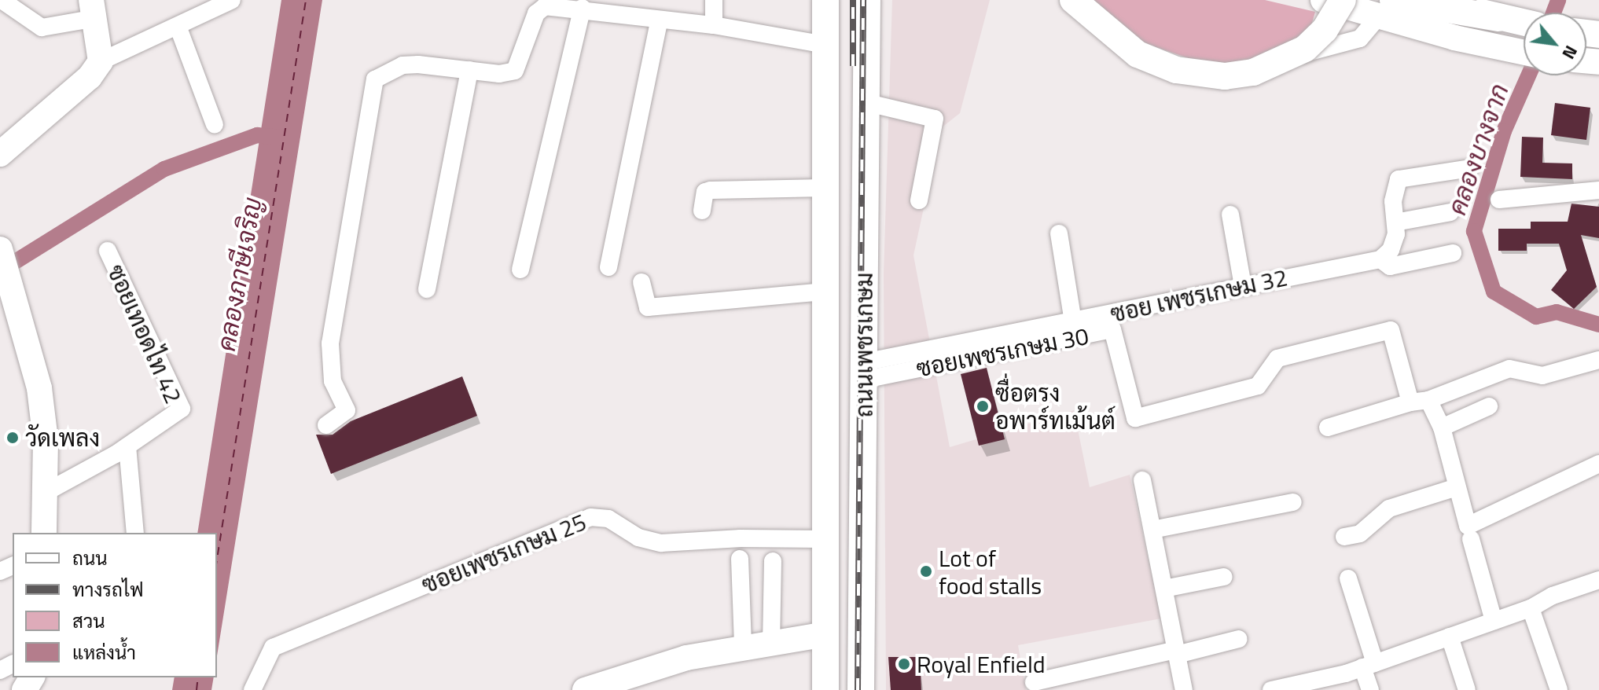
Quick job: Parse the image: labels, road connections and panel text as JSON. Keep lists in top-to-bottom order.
{
  "streets": {
    "main road": ["ถนนเพชรเกษม"],
    "street": [
      "ซอย เพชรเกษม 32",
      "ซอยเทอดไท 42",
      "ซอยเพชรเกษม 30",
      "ซอยเพชรเกษม 25"
    ]
  },
  "crossings": [
    ["ซอย เพชรเกษม 32", "ถนนเพชรเกษม"],
    ["ซอย เพชรเกษม 32", "ซอยเพชรเกษม 30"],
    ["ถนนเพชรเกษม", "ซอยเพชรเกษม 30"],
    ["ถนนเพชรเกษม", "ซอยเพชรเกษม 25"]
  ],
  "water": ["คลองบางจาก", "คลองภาษีเจริญ"],
  "places": [
    "ซื่อตรง อพาร์ทเม้นต์",
    "วัดเพลง",
    "Lot of food stalls",
    "Royal Enfield"
  ],
  "legend": [
    "ถนน",
    "ทางรถไฟ",
    "สวน",
    "แหล่งน้ำ"
  ],
  "north": "bottom right"
}
